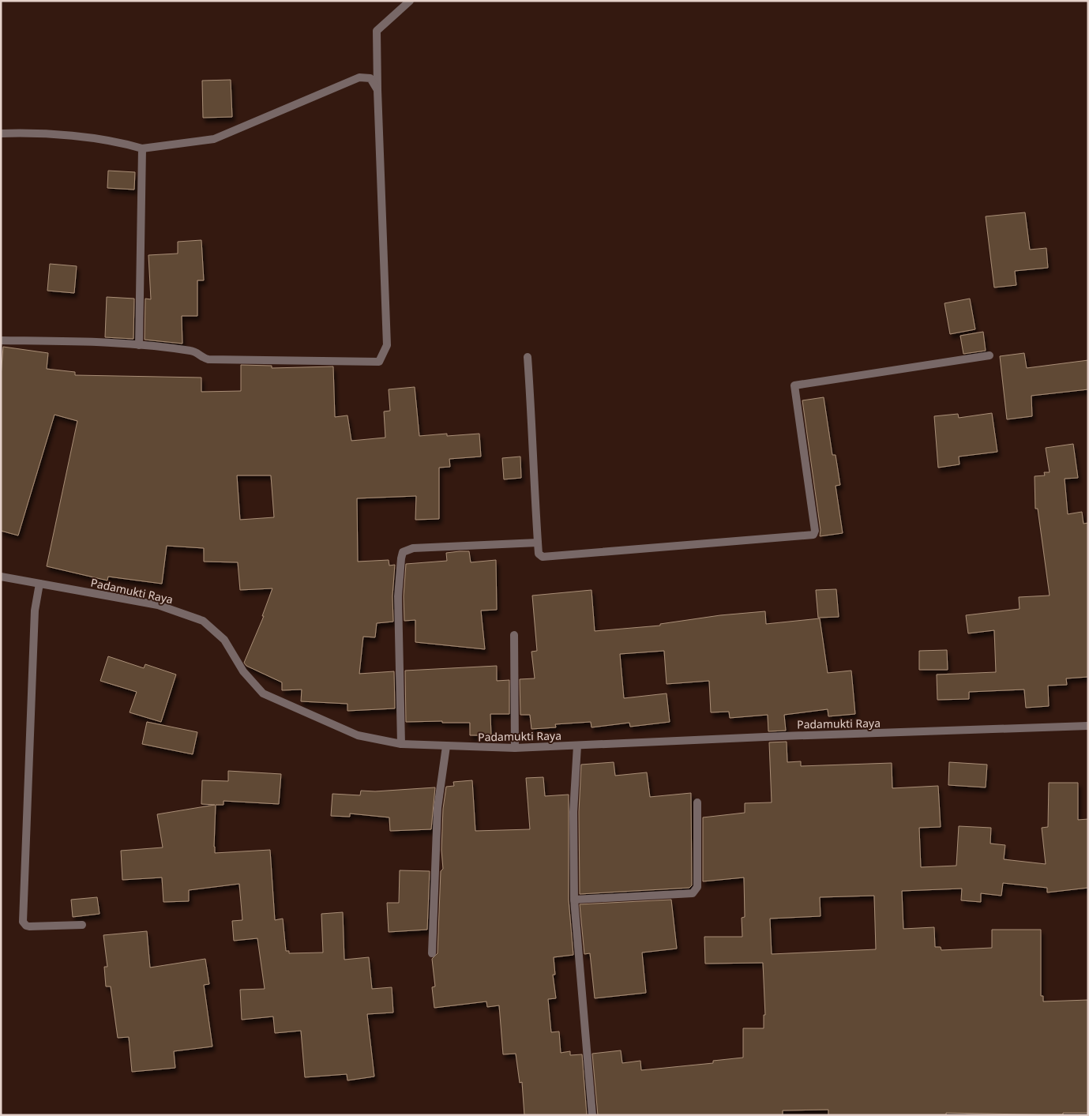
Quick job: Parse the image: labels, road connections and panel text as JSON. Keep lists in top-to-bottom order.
{
  "streets": {
    "street": ["Padamukti Raya"]
  }
}
